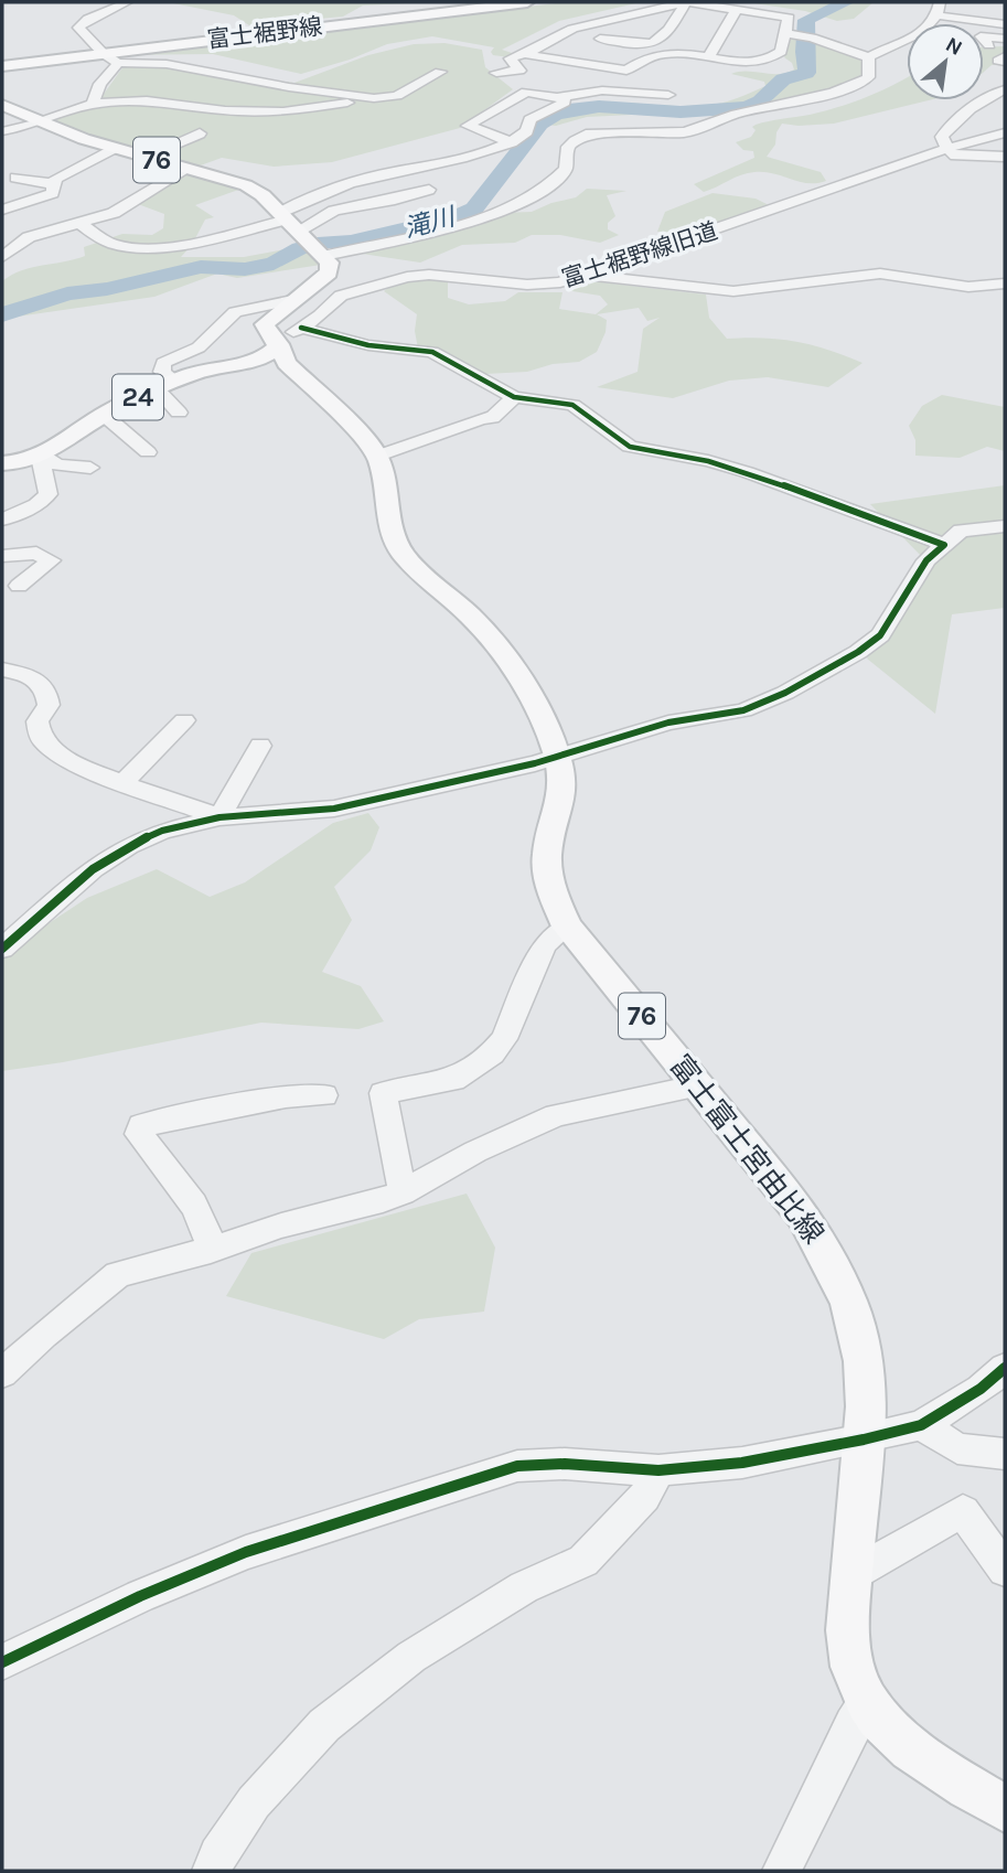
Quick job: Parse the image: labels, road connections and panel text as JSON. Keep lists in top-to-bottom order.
{
  "streets": {
    "main road": [
      "富士裾野線",
      "76",
      "24",
      "富士富士宮由比線"
    ],
    "street": ["富士裾野線旧道"]
  },
  "crossings": [
    ["富士裾野線旧道", "24"],
    ["富士裾野線旧道", "富士富士宮由比線"],
    ["24", "富士富士宮由比線"]
  ],
  "water": ["滝川"],
  "north": "top right"
}
